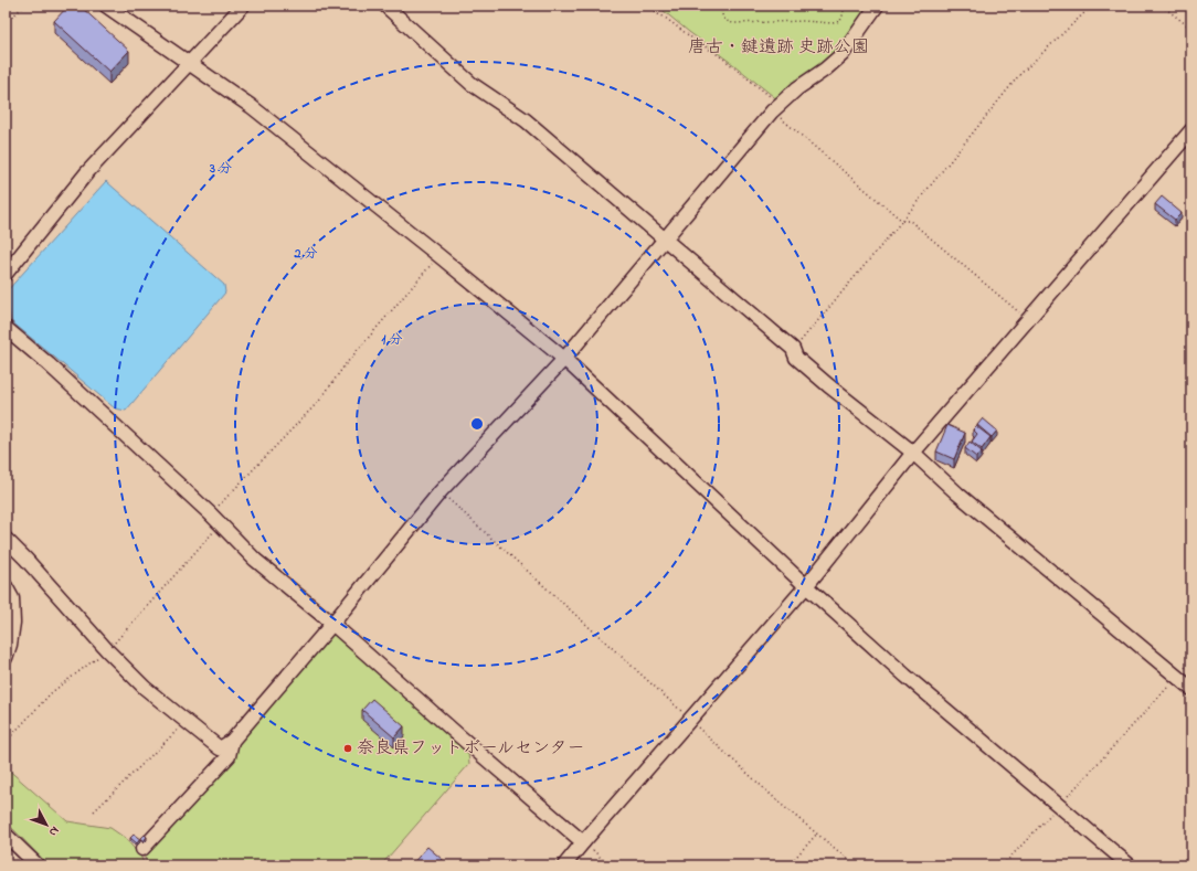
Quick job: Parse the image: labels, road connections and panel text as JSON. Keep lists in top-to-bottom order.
{
  "parks": ["唐古・鍵遺跡 史跡公園"],
  "places": ["奈良県フットボールセンター"],
  "north": "bottom right",
  "rings": ["3 分", "2 分", "1 分"]
}
